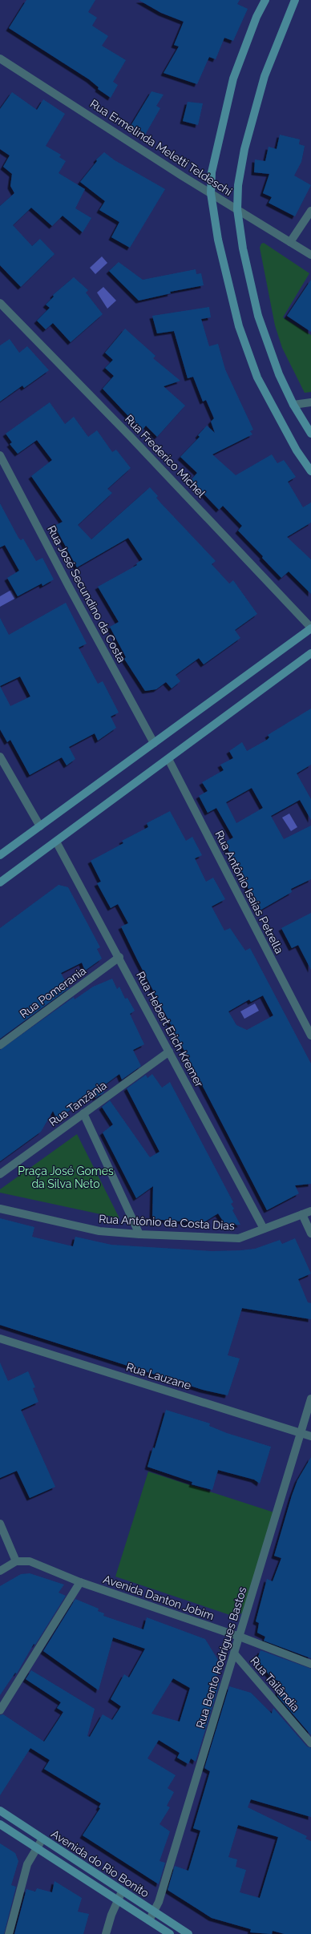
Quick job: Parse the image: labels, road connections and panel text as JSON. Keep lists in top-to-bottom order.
{
  "streets": {
    "street": [
      "Rua Ermelinda Meletti Teldeschi",
      "Rua Frederico Michel",
      "Rua José Secundino da Costa",
      "Rua Antônio Isaías Petrella",
      "Rua Pomerania",
      "Rua Hebert Erich Kremer",
      "Rua Tanzânia",
      "Rua Antônio da Costa Dias",
      "Rua Lauzane",
      "Avenida Danton Jobim",
      "Rua Bento Rodrigues Bastos",
      "Rua Tailândia",
      "Avenida do Rio Bonito"
    ]
  },
  "crossings": [
    ["Rua Pomerania", "Rua Hebert Erich Kremer"],
    ["Rua Hebert Erich Kremer", "Rua Tanzânia"],
    ["Rua Hebert Erich Kremer", "Rua Antônio da Costa Dias"],
    ["Rua Lauzane", "Rua Bento Rodrigues Bastos"],
    ["Avenida Danton Jobim", "Rua Bento Rodrigues Bastos"],
    ["Rua Bento Rodrigues Bastos", "Rua Tailândia"],
    ["Rua Bento Rodrigues Bastos", "Avenida do Rio Bonito"]
  ],
  "parks": ["Praça José Gomes da Silva Neto"]
}
